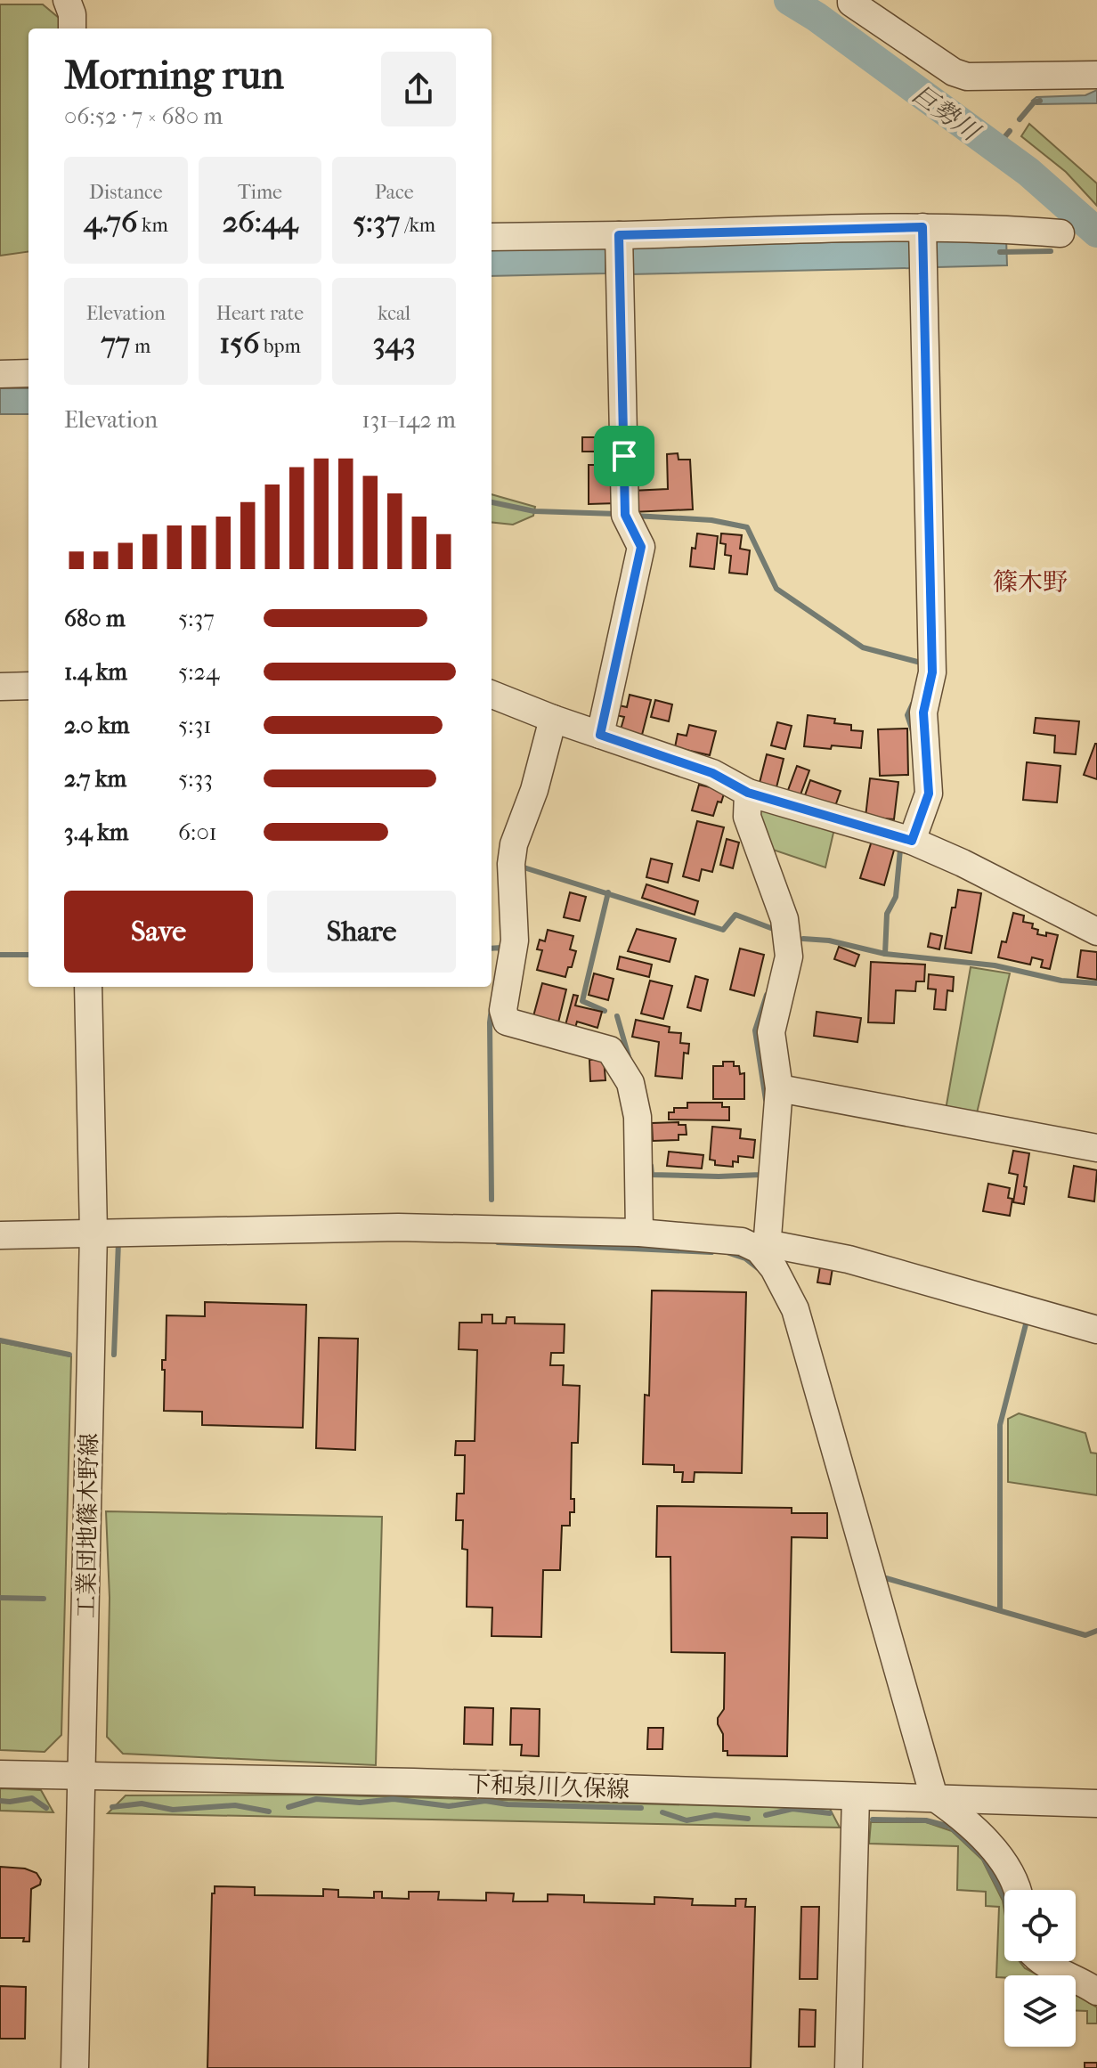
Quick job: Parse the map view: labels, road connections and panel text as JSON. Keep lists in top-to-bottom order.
{
  "streets": {
    "street": ["工業団地篠木野線", "下和泉川久保線"]
  },
  "crossings": [
    ["工業団地篠木野線", "下和泉川久保線"]
  ],
  "districts": ["篠木野"],
  "water": ["巨勢川"],
  "page": {
    "heading": ["Morning run", "06:52 · 7 × 680 m"],
    "stats": [
      ["Distance", "4.76 km"],
      ["Time", "26:44"],
      ["Pace", "5:37 /km"],
      ["Elevation", "77 m"],
      ["Heart rate", "156 bpm"],
      ["kcal", "343"]
    ],
    "chart": ["Elevation", "131–142 m"],
    "list": [
      {
        "name": "680 m",
        "note": "5:37"
      },
      {
        "name": "1.4 km",
        "note": "5:24"
      },
      {
        "name": "2.0 km",
        "note": "5:31"
      },
      {
        "name": "2.7 km",
        "note": "5:33"
      },
      {
        "name": "3.4 km",
        "note": "6:01"
      }
    ],
    "buttons": ["Save", "Share"]
  }
}
